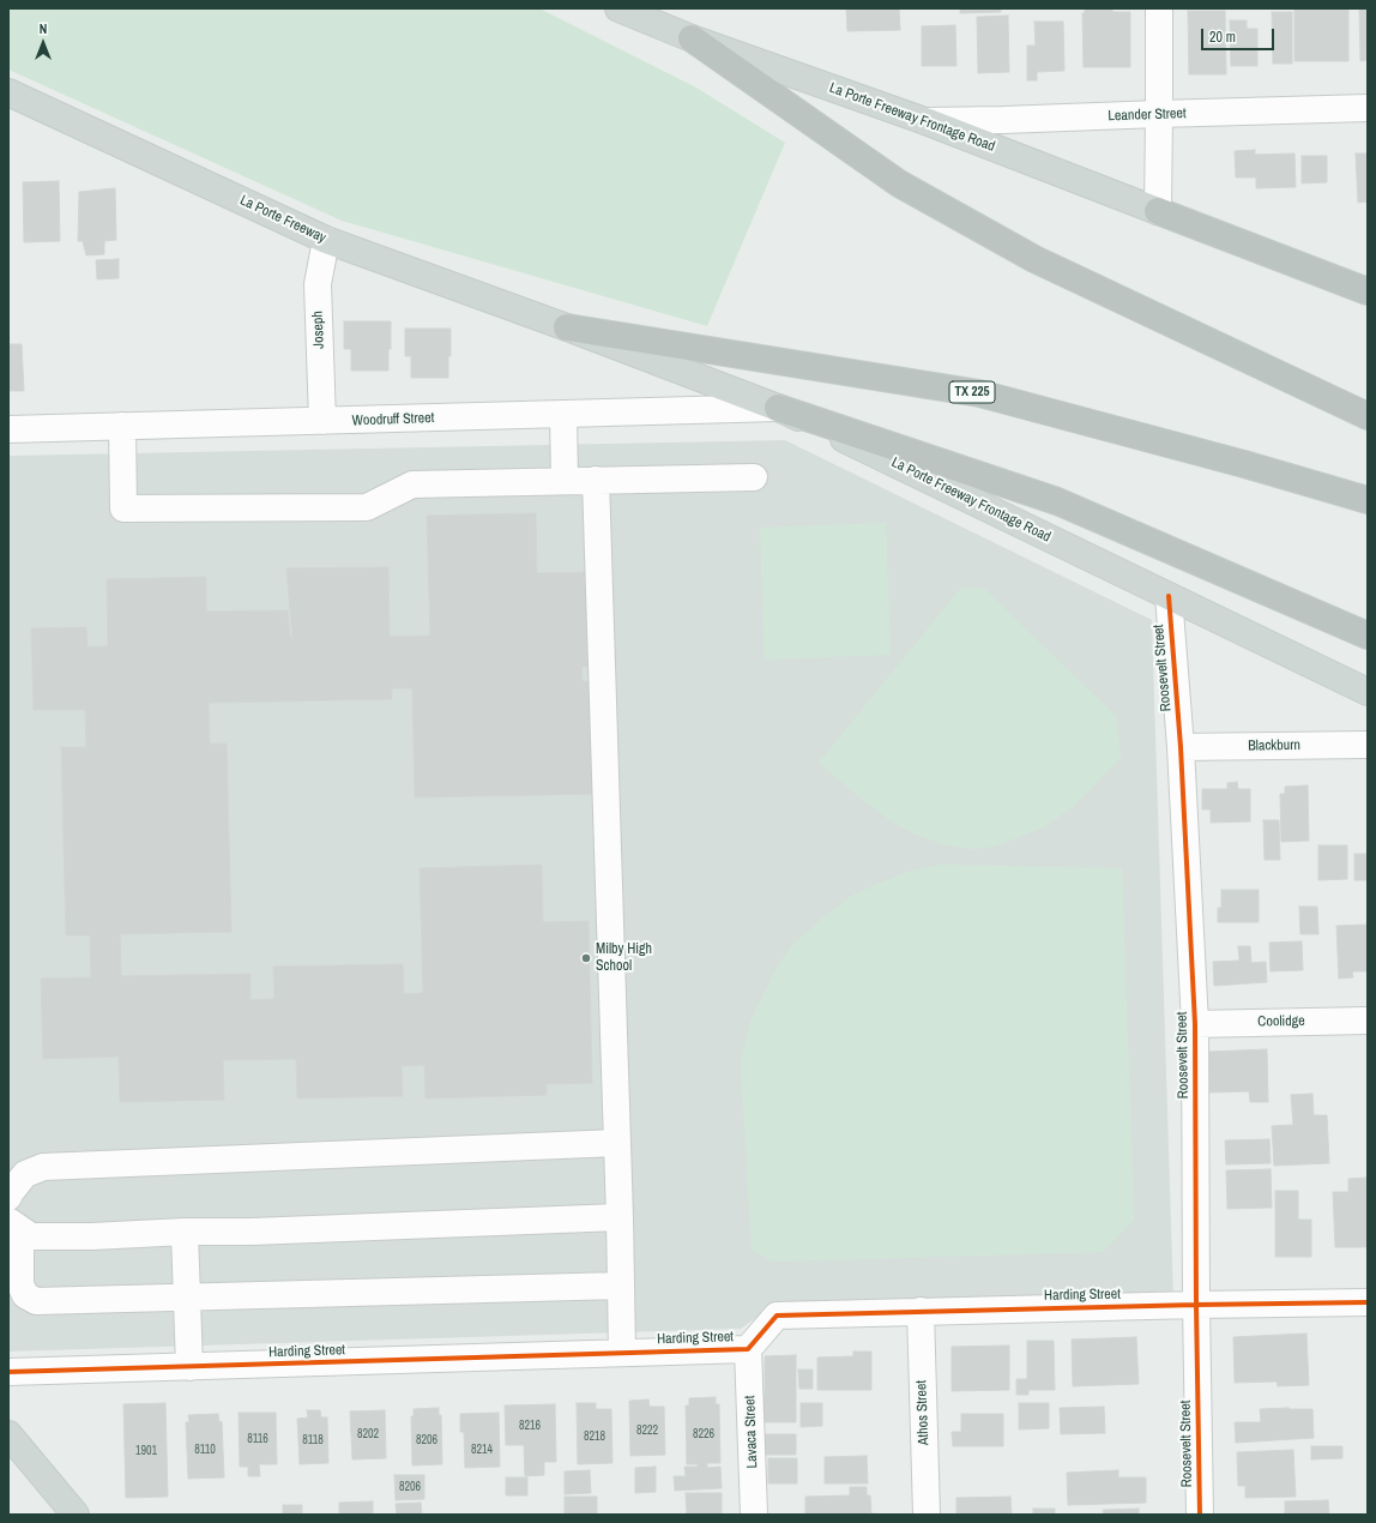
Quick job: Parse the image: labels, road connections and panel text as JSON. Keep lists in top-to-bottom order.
{
  "streets": {
    "highway": ["TX 225"],
    "main road": ["La Porte Freeway Frontage Road", "La Porte Freeway"],
    "street": [
      "Leander Street",
      "Joseph",
      "Woodruff Street",
      "Roosevelt Street",
      "Blackburn",
      "Coolidge",
      "Harding Street",
      "Athos Street",
      "Lavaca Street"
    ]
  },
  "crossings": [
    ["Leander Street", "La Porte Freeway Frontage Road"],
    ["La Porte Freeway Frontage Road", "La Porte Freeway"],
    ["La Porte Freeway Frontage Road", "TX 225"],
    ["La Porte Freeway Frontage Road", "Woodruff Street"],
    ["La Porte Freeway Frontage Road", "Roosevelt Street"],
    ["La Porte Freeway", "Joseph"],
    ["La Porte Freeway", "TX 225"],
    ["Joseph", "Woodruff Street"],
    ["Roosevelt Street", "Blackburn"],
    ["Roosevelt Street", "Coolidge"],
    ["Roosevelt Street", "Harding Street"],
    ["Harding Street", "Athos Street"],
    ["Harding Street", "Lavaca Street"]
  ],
  "places": ["Milby High School"],
  "house_numbers": [
    "8216",
    "8222",
    "8202",
    "8226",
    "8218",
    "8116",
    "8118",
    "8206",
    "8110",
    "8214",
    "1901",
    "8206"
  ],
  "scale_bar": "20 m",
  "north": "top"
}
